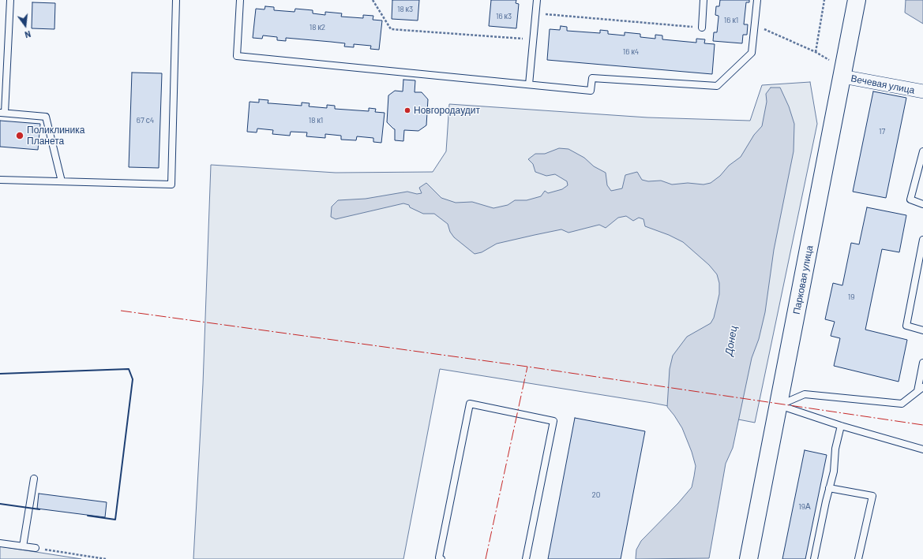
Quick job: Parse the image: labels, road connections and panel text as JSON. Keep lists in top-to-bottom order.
{
  "streets": {
    "street": ["Вечевая улица", "Парковая улица"]
  },
  "crossings": [
    ["Вечевая улица", "Парковая улица"]
  ],
  "water": ["Донец"],
  "places": ["Новгородаудит", "Поликлиника Планета"],
  "house_numbers": [
    "18 к3",
    "16 к3",
    "16 к1",
    "18 к2",
    "16 к4",
    "67 с4",
    "18 к1",
    "17",
    "19",
    "20",
    "19А"
  ],
  "north": "bottom"
}
